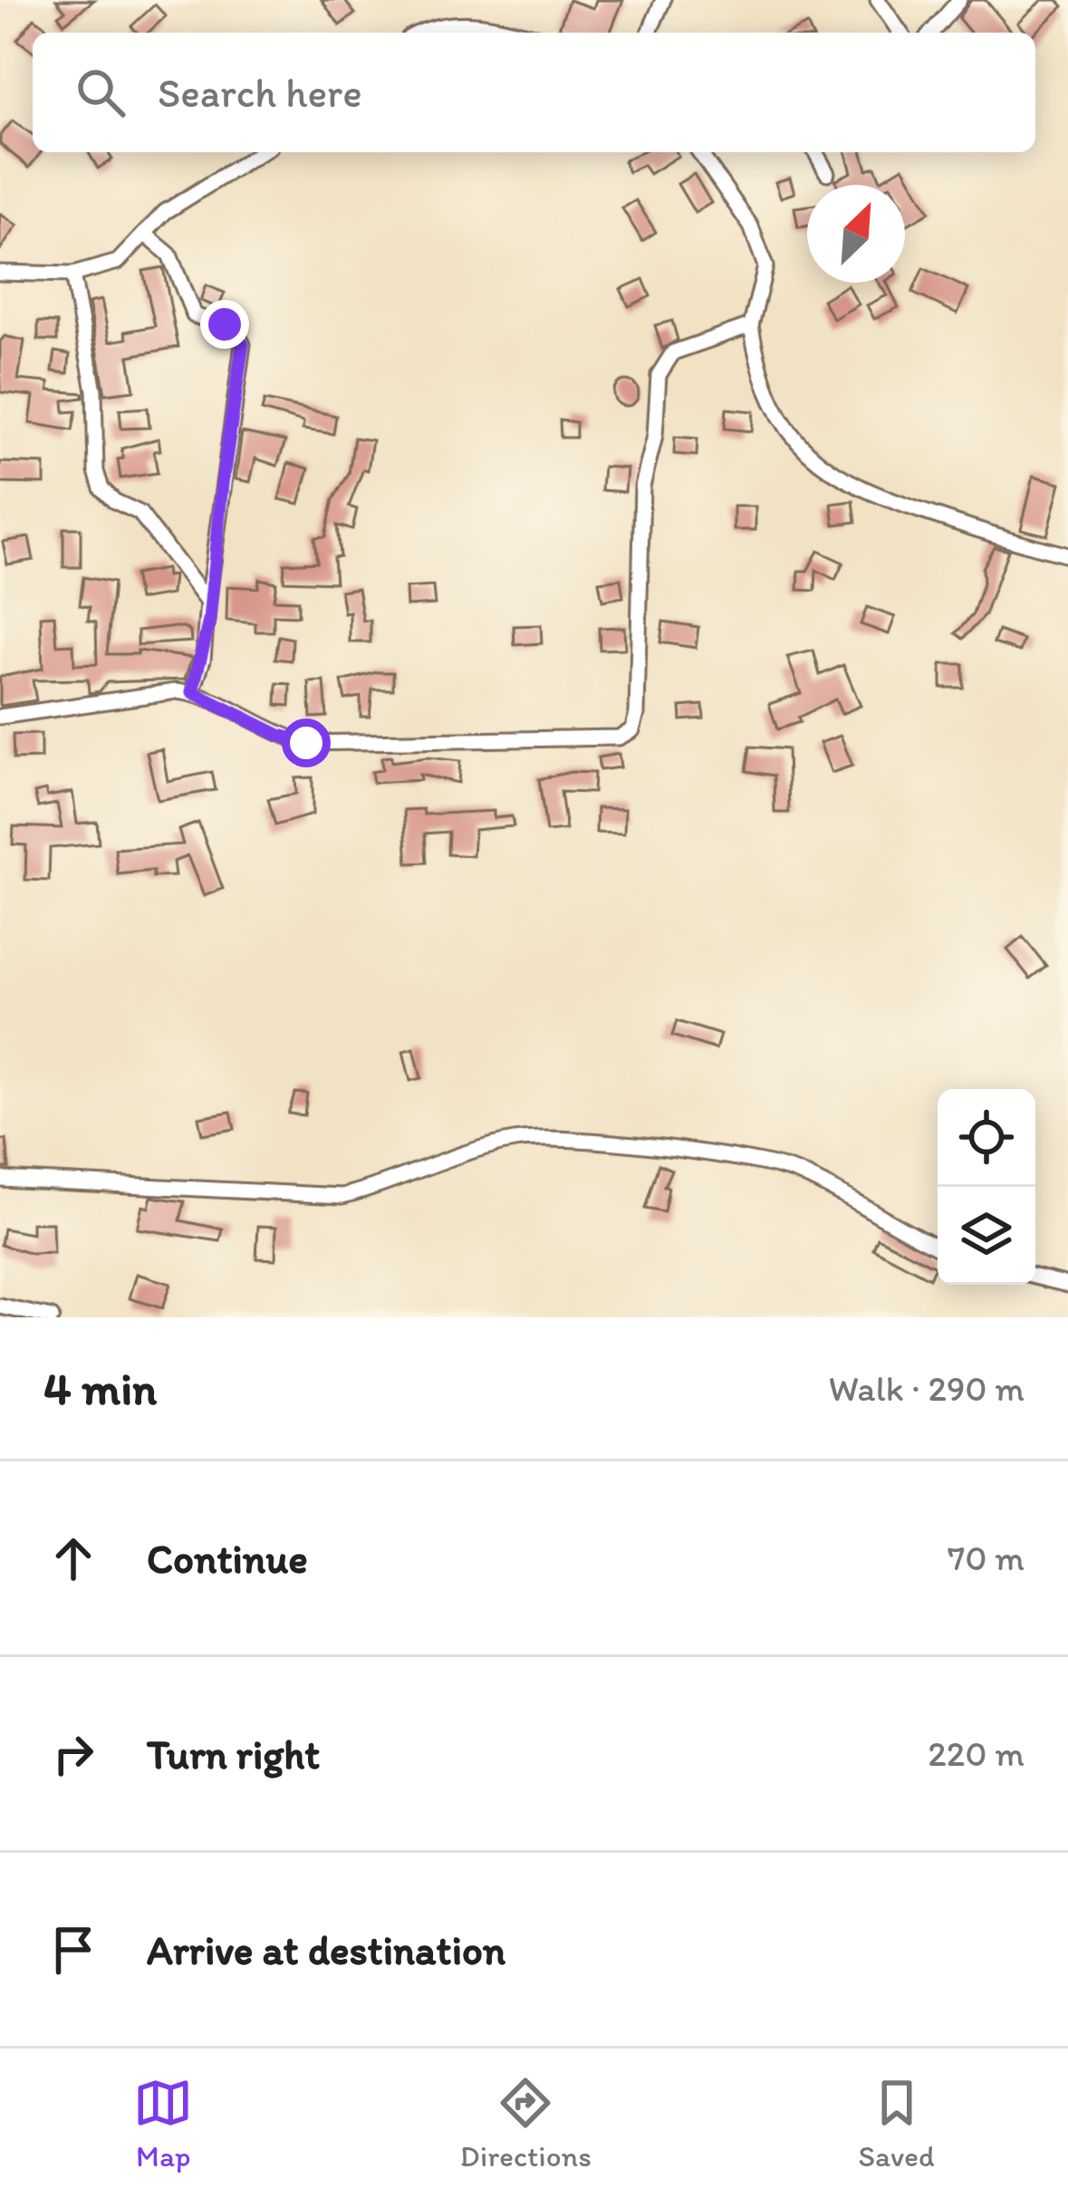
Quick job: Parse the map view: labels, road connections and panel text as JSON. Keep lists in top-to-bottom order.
{
  "north": "top right",
  "page": {
    "search": "Search here",
    "heading": ["4 min", "Walk · 290 m"],
    "list": [
      ["Continue", "70 m"],
      ["Turn right", "220 m"],
      "Arrive at destination"
    ],
    "nav": ["Map", "Directions", "Saved"]
  }
}
